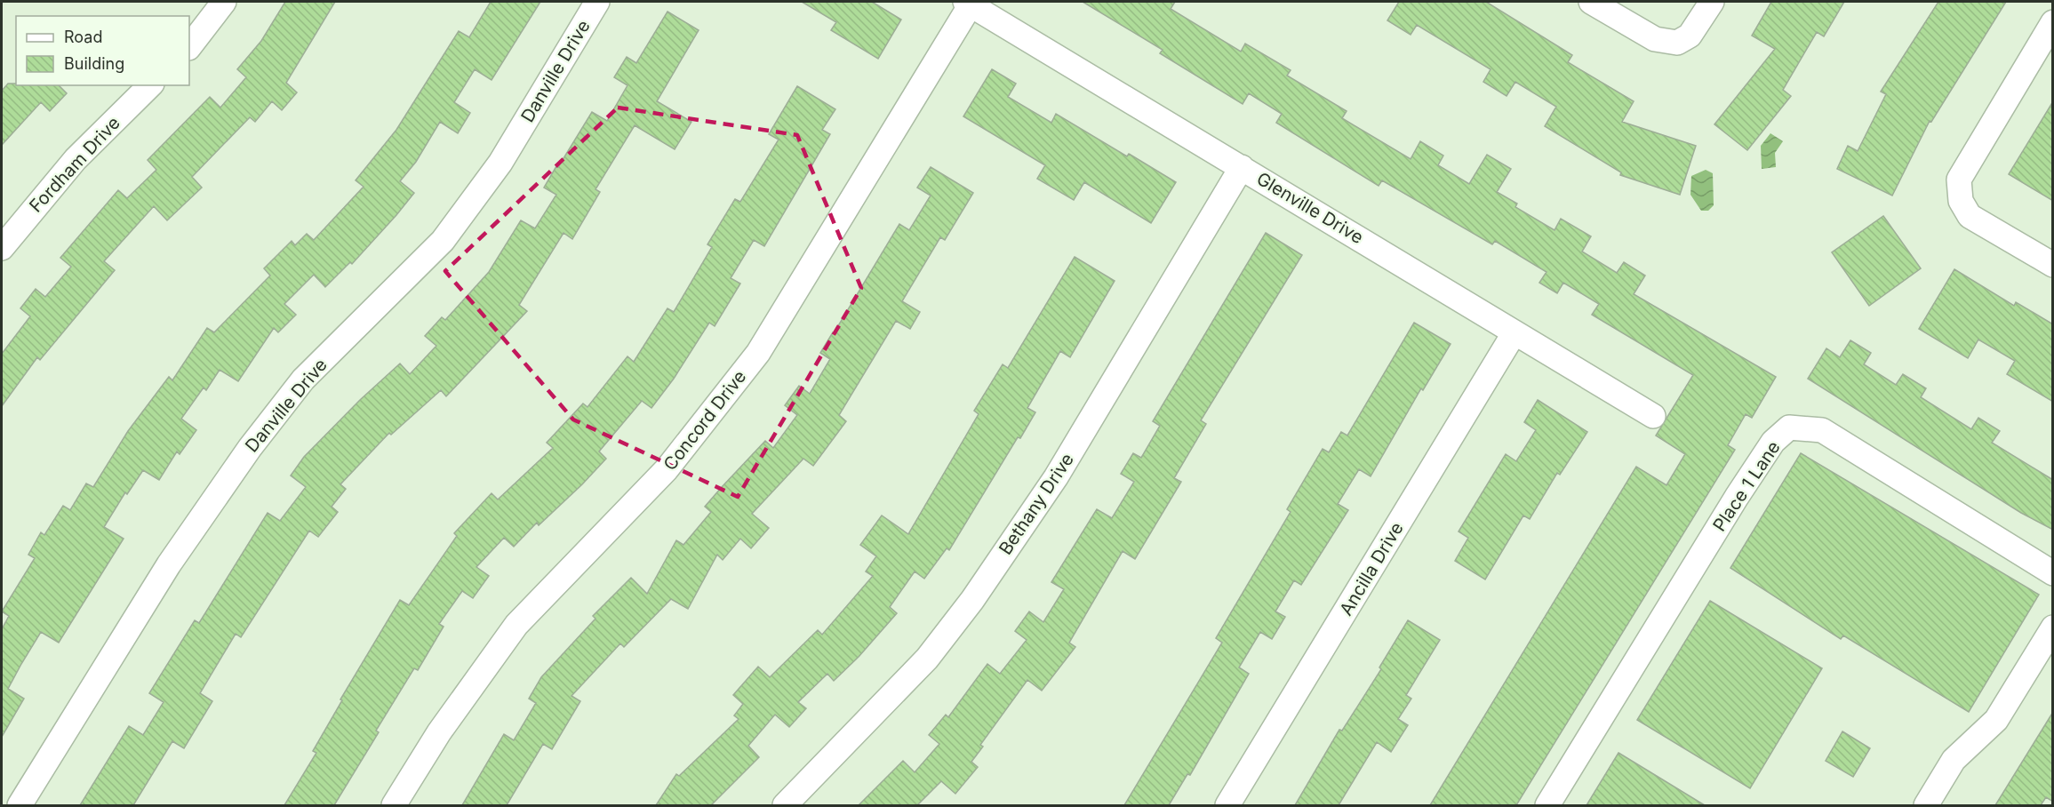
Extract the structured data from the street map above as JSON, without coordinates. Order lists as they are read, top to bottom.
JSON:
{
  "streets": {
    "street": [
      "Danville Drive",
      "Fordham Drive",
      "Glenville Drive",
      "Concord Drive",
      "Place 1 Lane",
      "Bethany Drive",
      "Ancilla Drive"
    ]
  },
  "crossings": [
    ["Glenville Drive", "Concord Drive"],
    ["Glenville Drive", "Bethany Drive"],
    ["Glenville Drive", "Ancilla Drive"]
  ],
  "legend": ["Road", "Building"]
}
